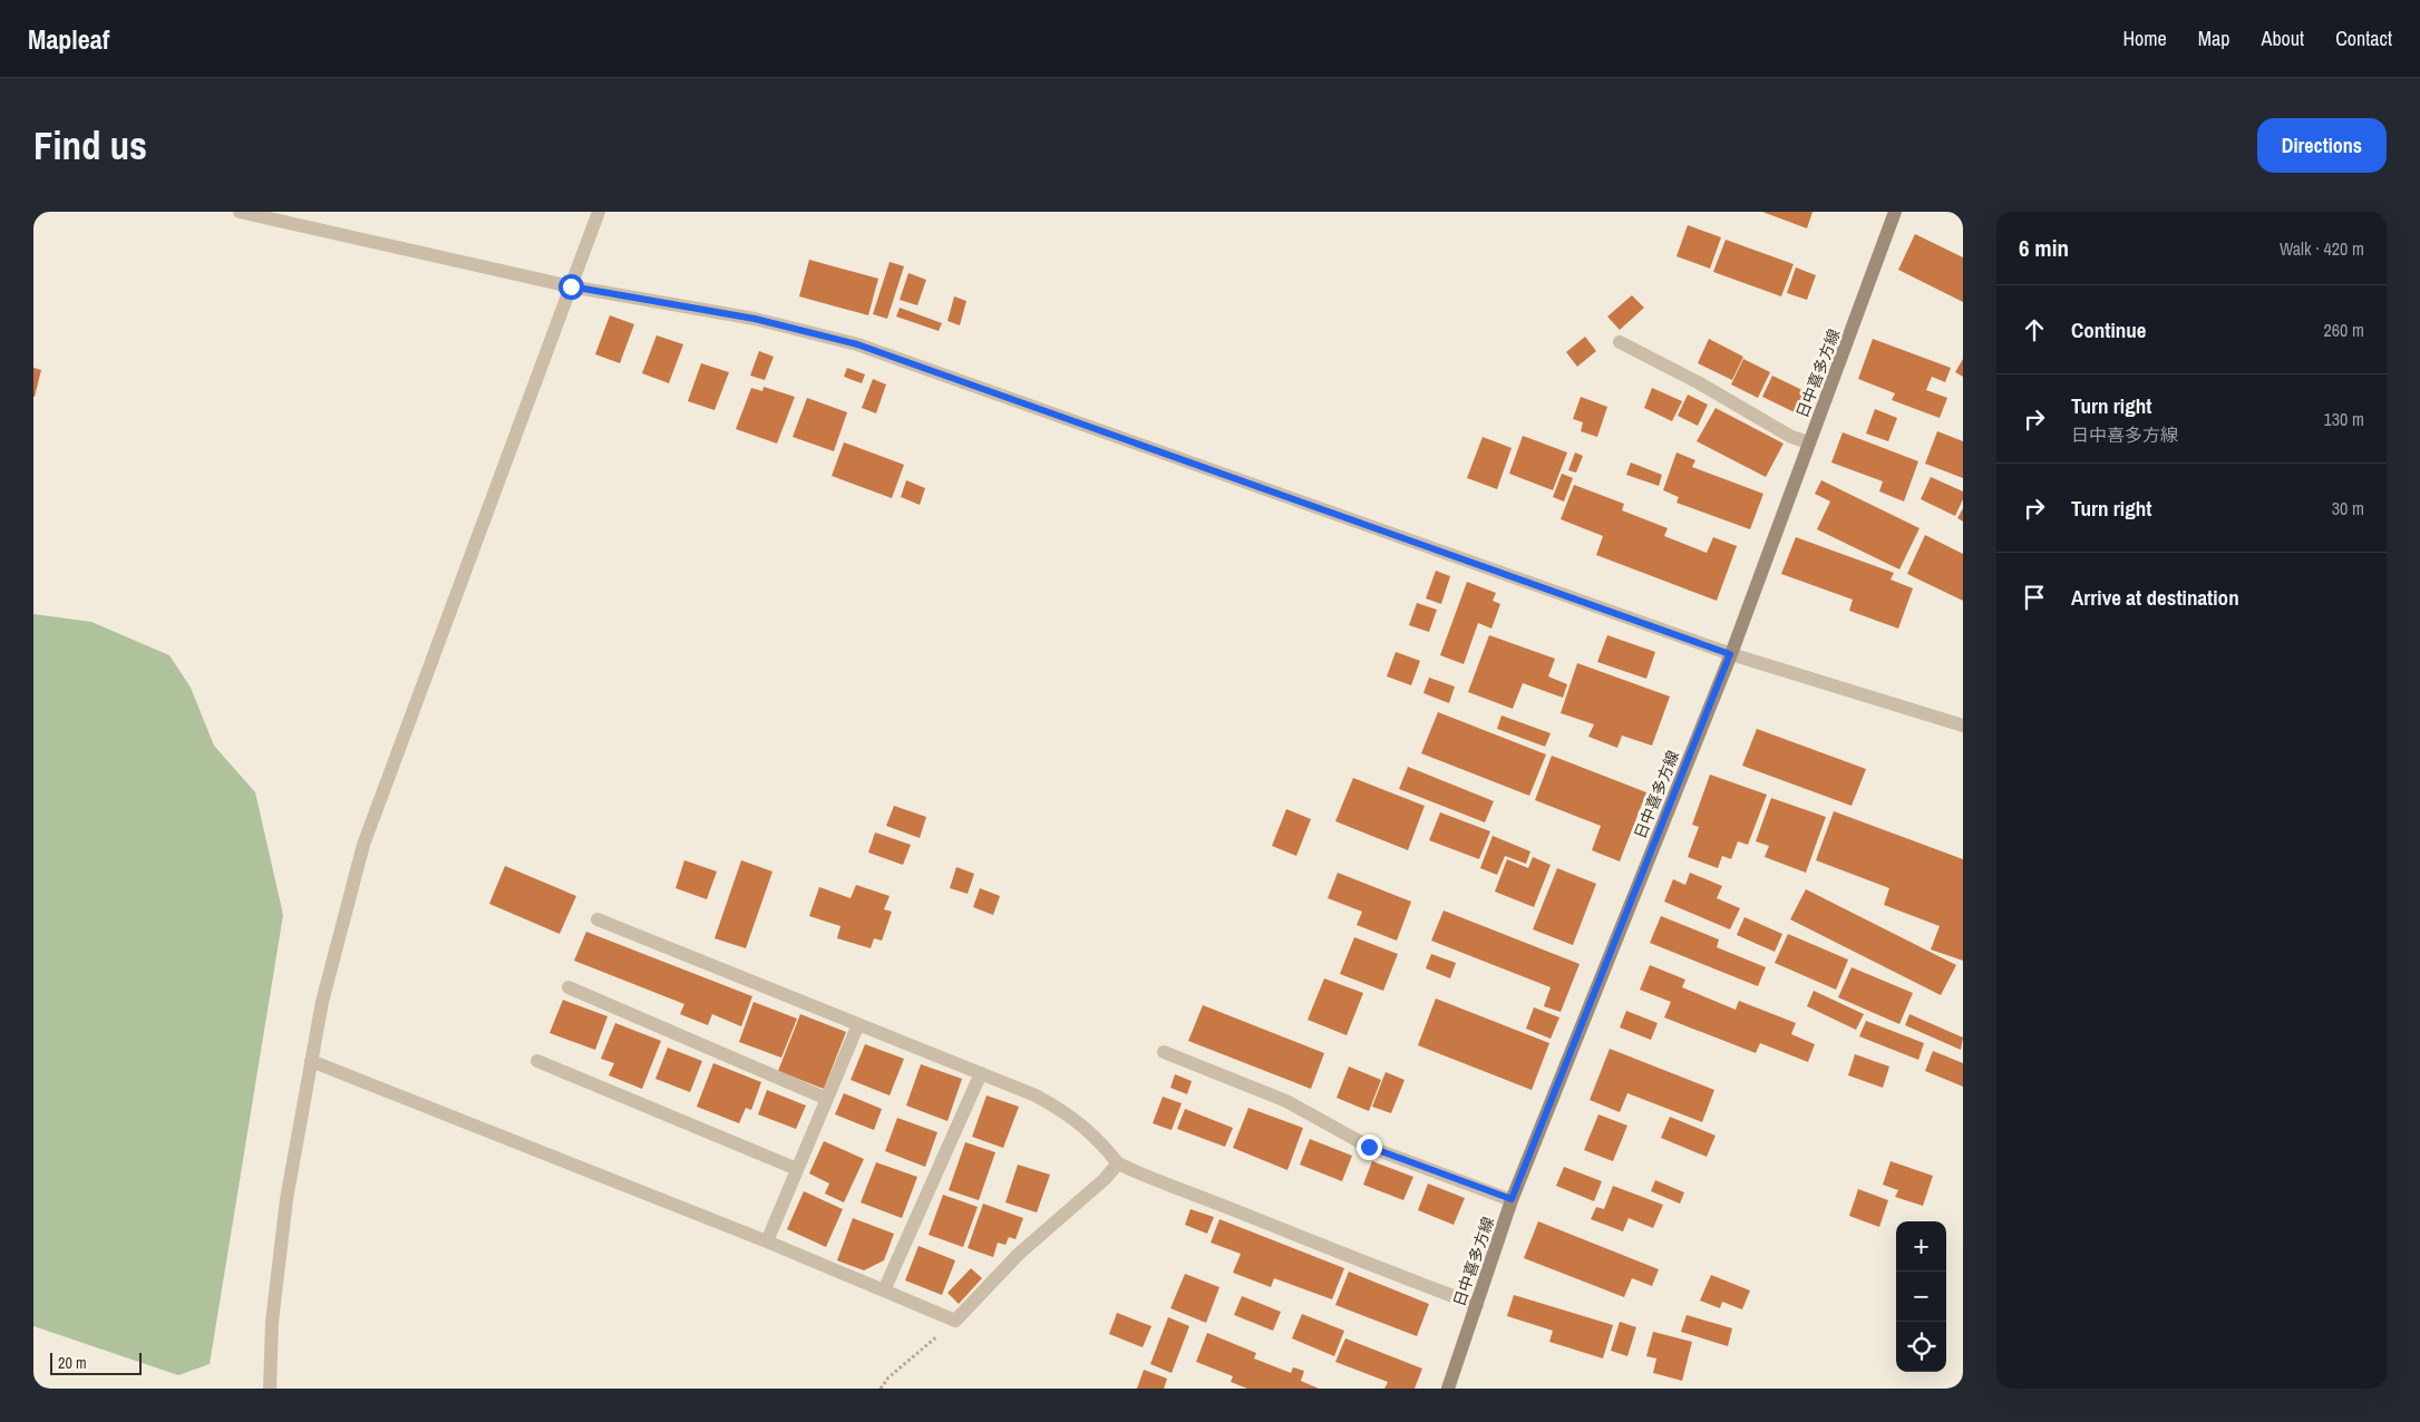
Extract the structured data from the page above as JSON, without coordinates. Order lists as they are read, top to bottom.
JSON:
{
  "streets": {
    "main road": ["日中喜多方線"]
  },
  "scale_bar": "20 m",
  "page": {
    "header": "Mapleaf",
    "nav": [
      "Home",
      "Map",
      "About",
      "Contact"
    ],
    "buttons": "Directions",
    "title": "Find us",
    "heading": ["6 min", "Walk · 420 m"],
    "list": [
      ["Continue", "260 m"],
      ["Turn right", "日中喜多方線", "130 m"],
      ["Turn right", "30 m"],
      "Arrive at destination"
    ],
    "map_buttons": ["+", "−"],
    "scale": "20 m"
  }
}
